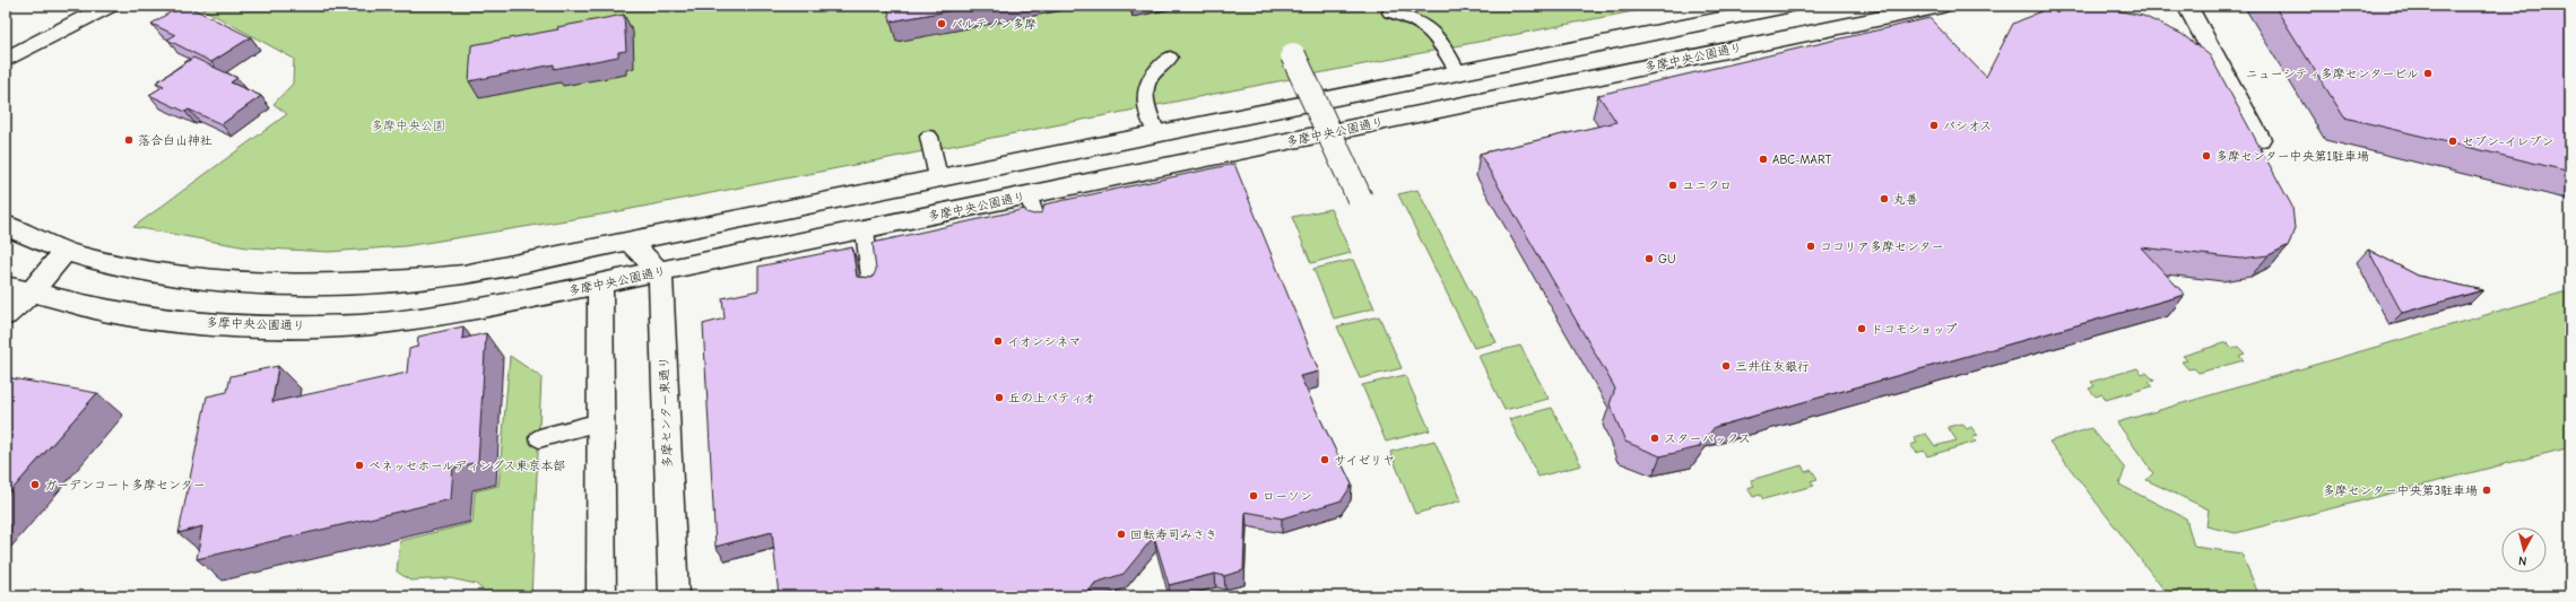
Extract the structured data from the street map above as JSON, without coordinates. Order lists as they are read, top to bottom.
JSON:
{
  "streets": {
    "street": ["多摩中央公園通り", "多摩センター東通り"]
  },
  "crossings": [
    ["多摩中央公園通り", "多摩センター東通り"]
  ],
  "parks": ["多摩中央公園"],
  "places": [
    "パルテノン多摩",
    "ニューシティ多摩センタービル",
    "パシオス",
    "落合白山神社",
    "セブン-イレブン",
    "多摩センター中央第1駐車場",
    "ABC-MART",
    "ユニクロ",
    "丸善",
    "ココリア多摩センター",
    "GU",
    "ドコモショップ",
    "イオンシネマ",
    "三井住友銀行",
    "丘の上パティオ",
    "スターバックス",
    "サイゼリヤ",
    "ベネッセホールディングス東京本部",
    "ガーデンコート多摩センター",
    "多摩センター中央第3駐車場",
    "ローソン",
    "回転寿司みさき"
  ],
  "north": "bottom"
}
